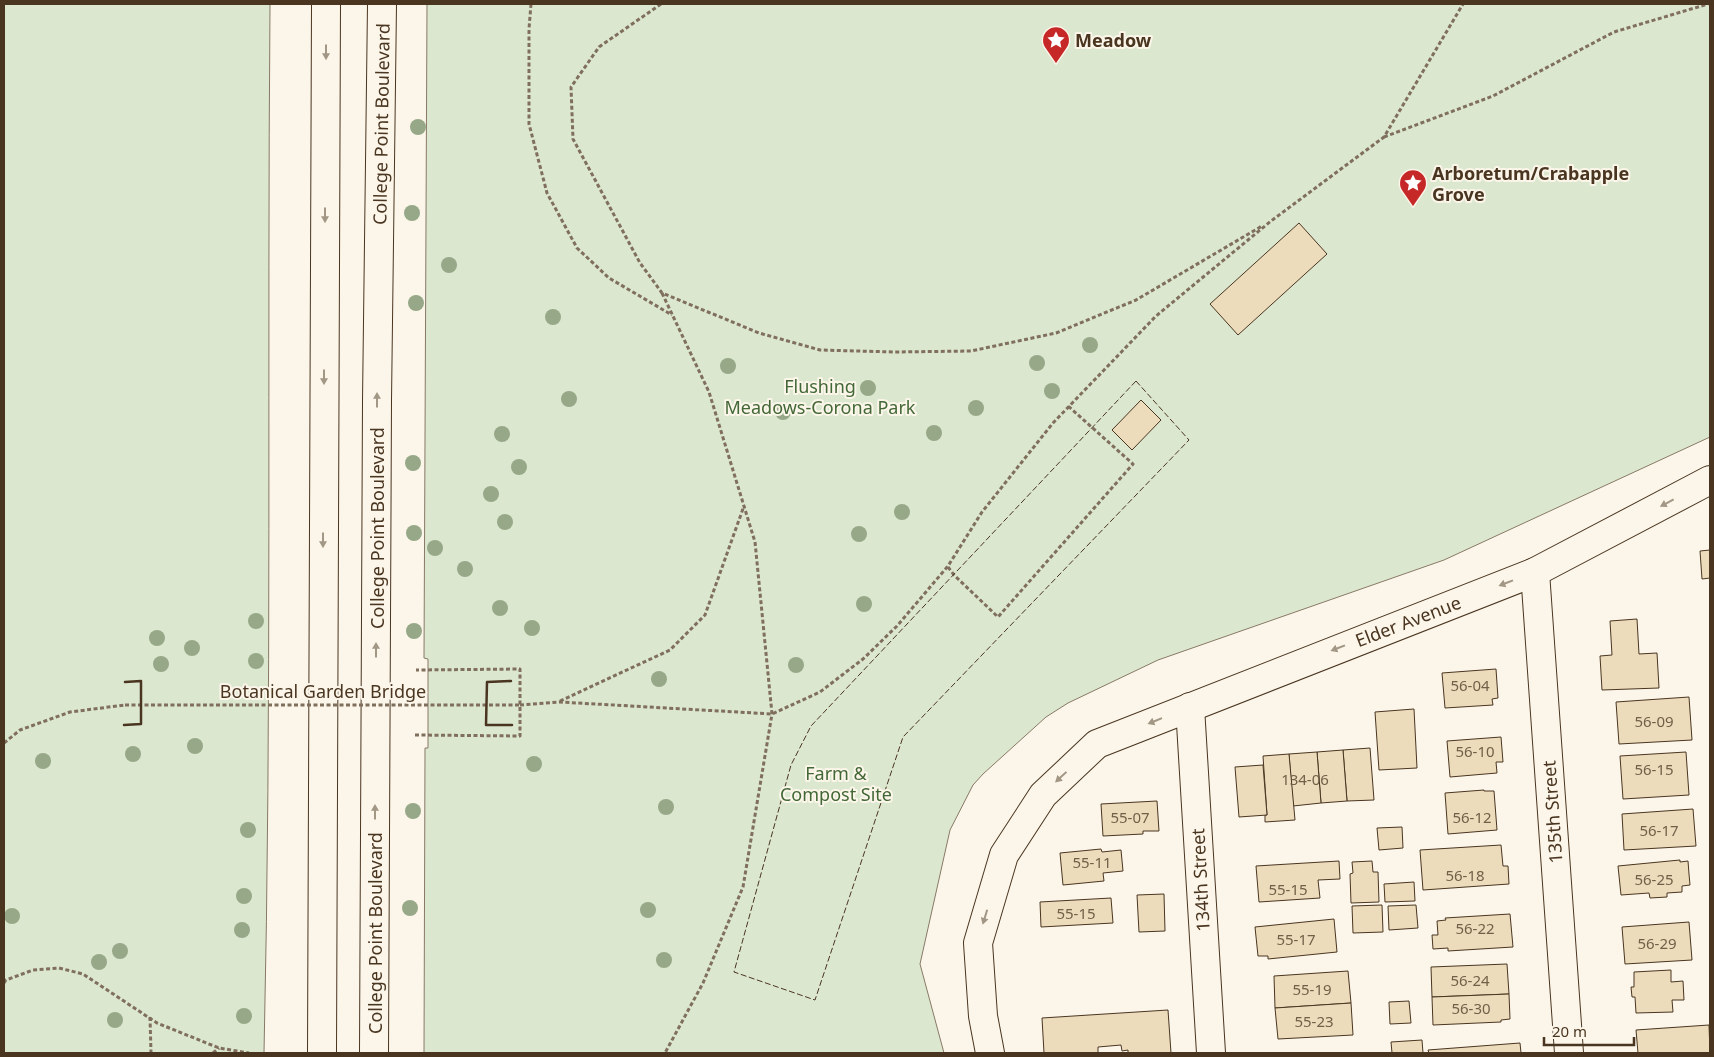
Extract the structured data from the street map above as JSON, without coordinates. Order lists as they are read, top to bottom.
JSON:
{
  "streets": {
    "main road": [
      "College Point Boulevard",
      "Elder Avenue",
      "135th Street",
      "134th Street"
    ],
    "path": ["Botanical Garden Bridge"]
  },
  "crossings": [
    ["Elder Avenue", "135th Street"],
    ["Elder Avenue", "134th Street"]
  ],
  "one_way": ["Elder Avenue"],
  "parks": ["Flushing Meadows-Corona Park", "Farm & Compost Site"],
  "places": {
    "place": ["Meadow", "Arboretum/Crabapple Grove"]
  },
  "house_numbers": [
    "56-04",
    "56-09",
    "56-10",
    "56-15",
    "134-06",
    "55-07",
    "56-12",
    "56-17",
    "55-11",
    "56-18",
    "56-25",
    "55-15",
    "55-15",
    "56-22",
    "55-17",
    "56-29",
    "56-24",
    "55-19",
    "56-30",
    "55-23"
  ],
  "scale_bar": "20 m"
}
